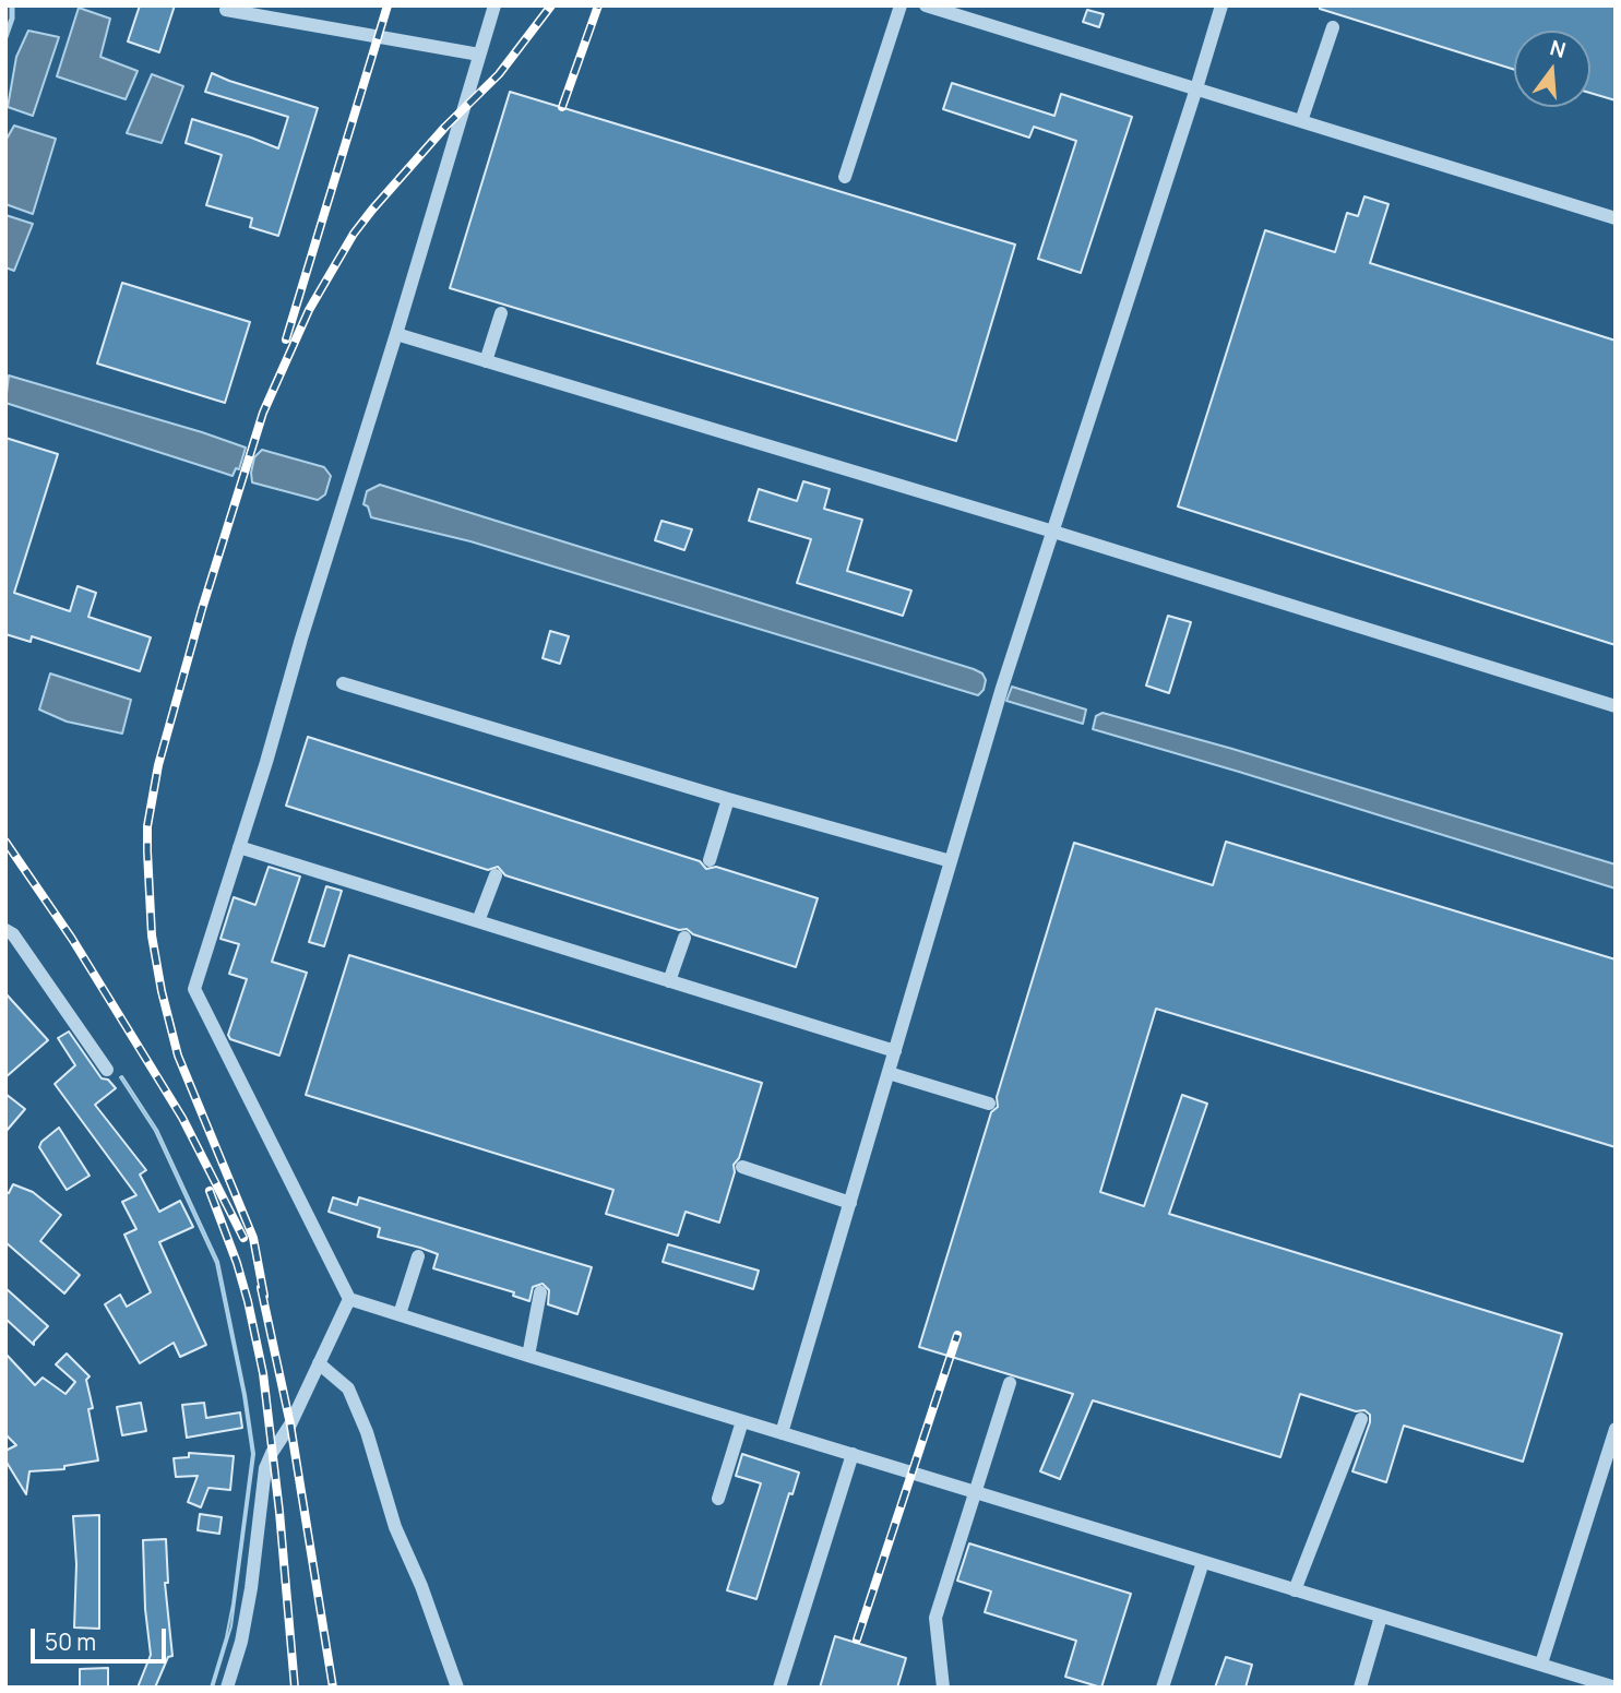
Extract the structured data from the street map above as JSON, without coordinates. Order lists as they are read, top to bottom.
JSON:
{
  "scale_bar": "50 m",
  "north": "top"
}
